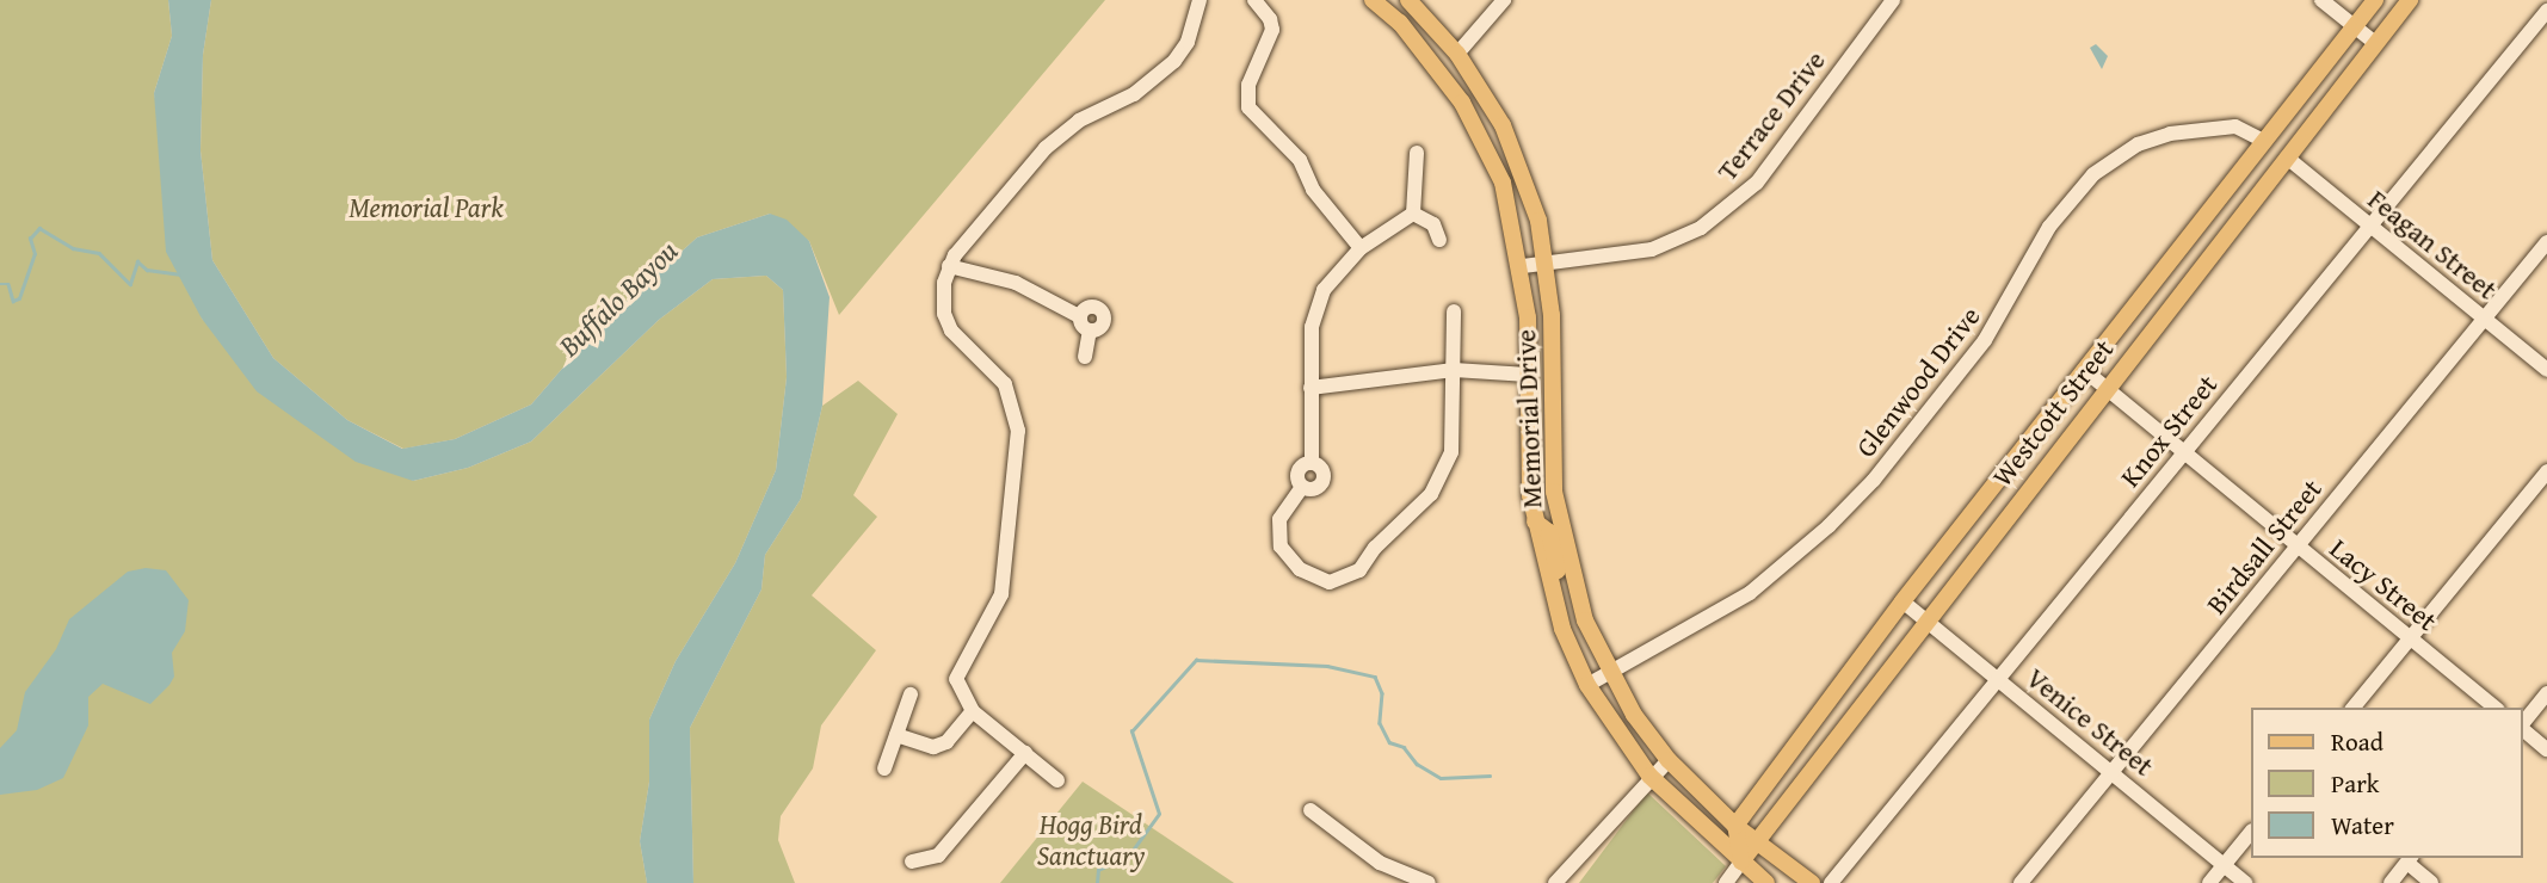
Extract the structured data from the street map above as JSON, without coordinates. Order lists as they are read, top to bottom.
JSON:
{
  "streets": {
    "main road": ["Westcott Street", "Memorial Drive"],
    "street": [
      "Terrace Drive",
      "Feagan Street",
      "Glenwood Drive",
      "Knox Street",
      "Birdsall Street",
      "Lacy Street",
      "Venice Street"
    ]
  },
  "crossings": [
    ["Terrace Drive", "Memorial Drive"],
    ["Feagan Street", "Westcott Street"],
    ["Feagan Street", "Knox Street"],
    ["Feagan Street", "Birdsall Street"],
    ["Glenwood Drive", "Westcott Street"],
    ["Glenwood Drive", "Memorial Drive"],
    ["Westcott Street", "Memorial Drive"],
    ["Westcott Street", "Lacy Street"],
    ["Westcott Street", "Venice Street"],
    ["Knox Street", "Lacy Street"],
    ["Knox Street", "Venice Street"],
    ["Birdsall Street", "Lacy Street"],
    ["Birdsall Street", "Venice Street"]
  ],
  "water": ["Buffalo Bayou"],
  "parks": ["Memorial Park", "Hogg Bird Sanctuary"],
  "legend": ["Road", "Park", "Water"]
}
